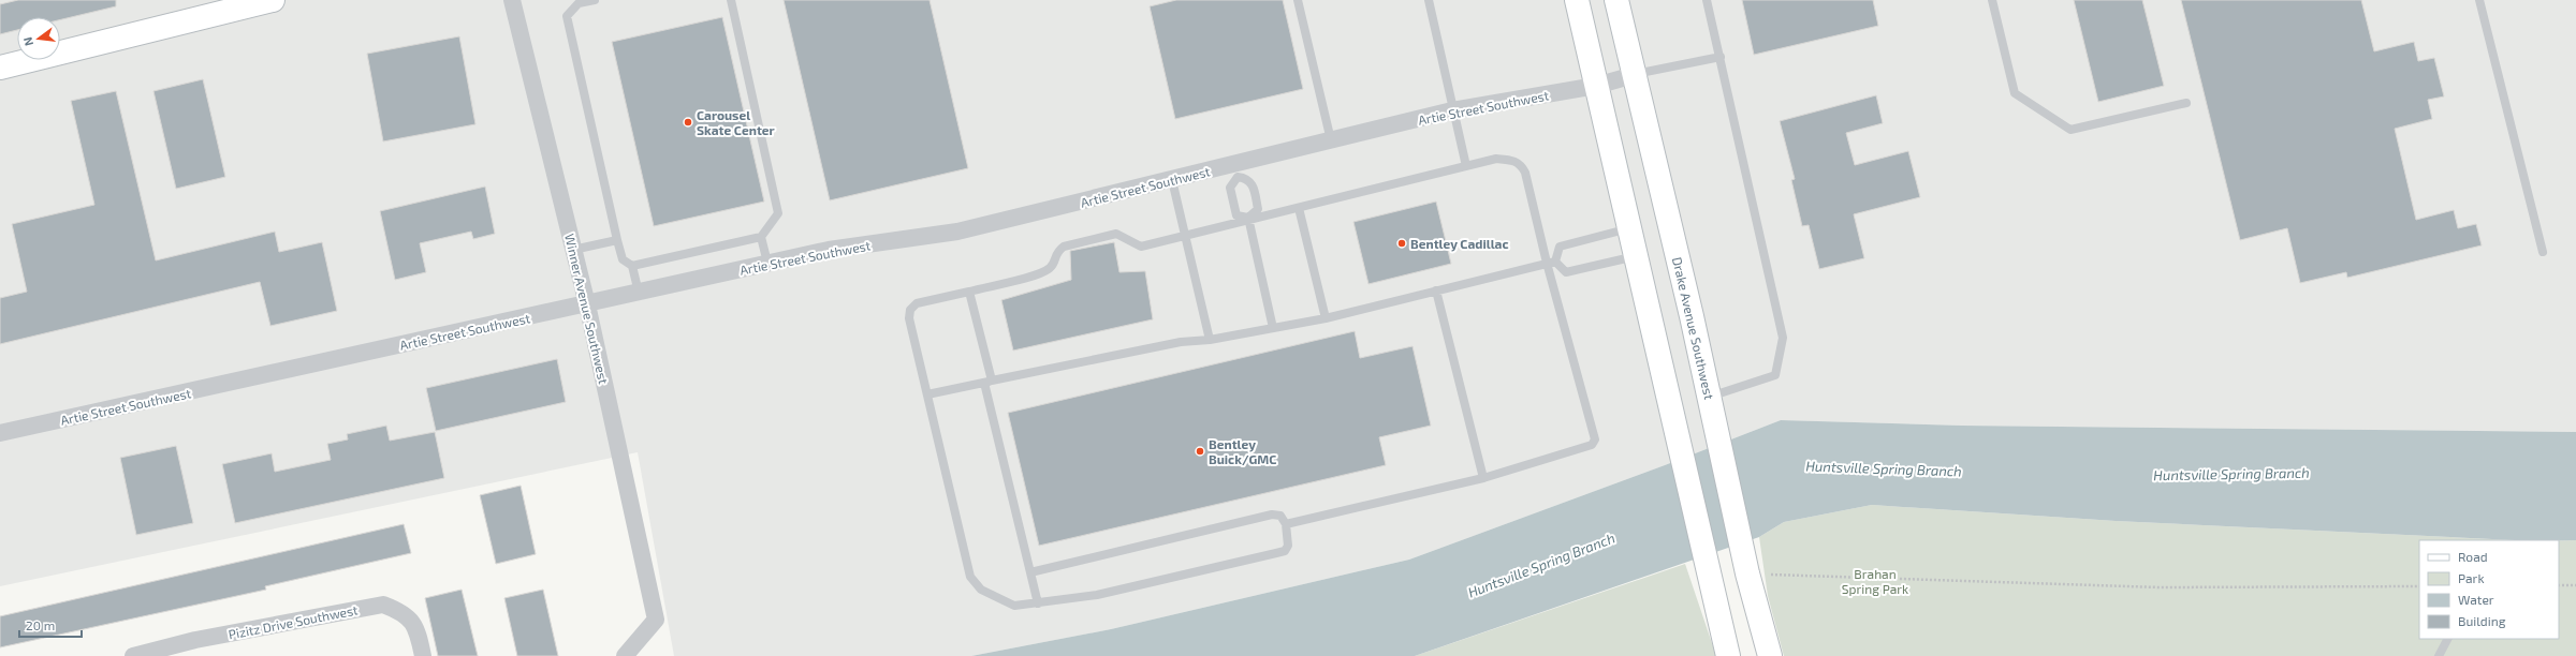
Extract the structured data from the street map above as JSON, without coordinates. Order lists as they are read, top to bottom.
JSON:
{
  "streets": {
    "street": [
      "Artie Street Southwest",
      "Winner Avenue Southwest",
      "Drake Avenue Southwest",
      "Pizitz Drive Southwest"
    ]
  },
  "crossings": [
    ["Artie Street Southwest", "Winner Avenue Southwest"],
    ["Artie Street Southwest", "Drake Avenue Southwest"]
  ],
  "water": ["Huntsville Spring Branch"],
  "parks": ["Brahan Spring Park"],
  "places": ["Carousel Skate Center", "Bentley Cadillac", "Bentley Buick/GMC"],
  "legend": [
    "Road",
    "Park",
    "Water",
    "Building"
  ],
  "scale_bar": "20 m",
  "north": "left"
}
